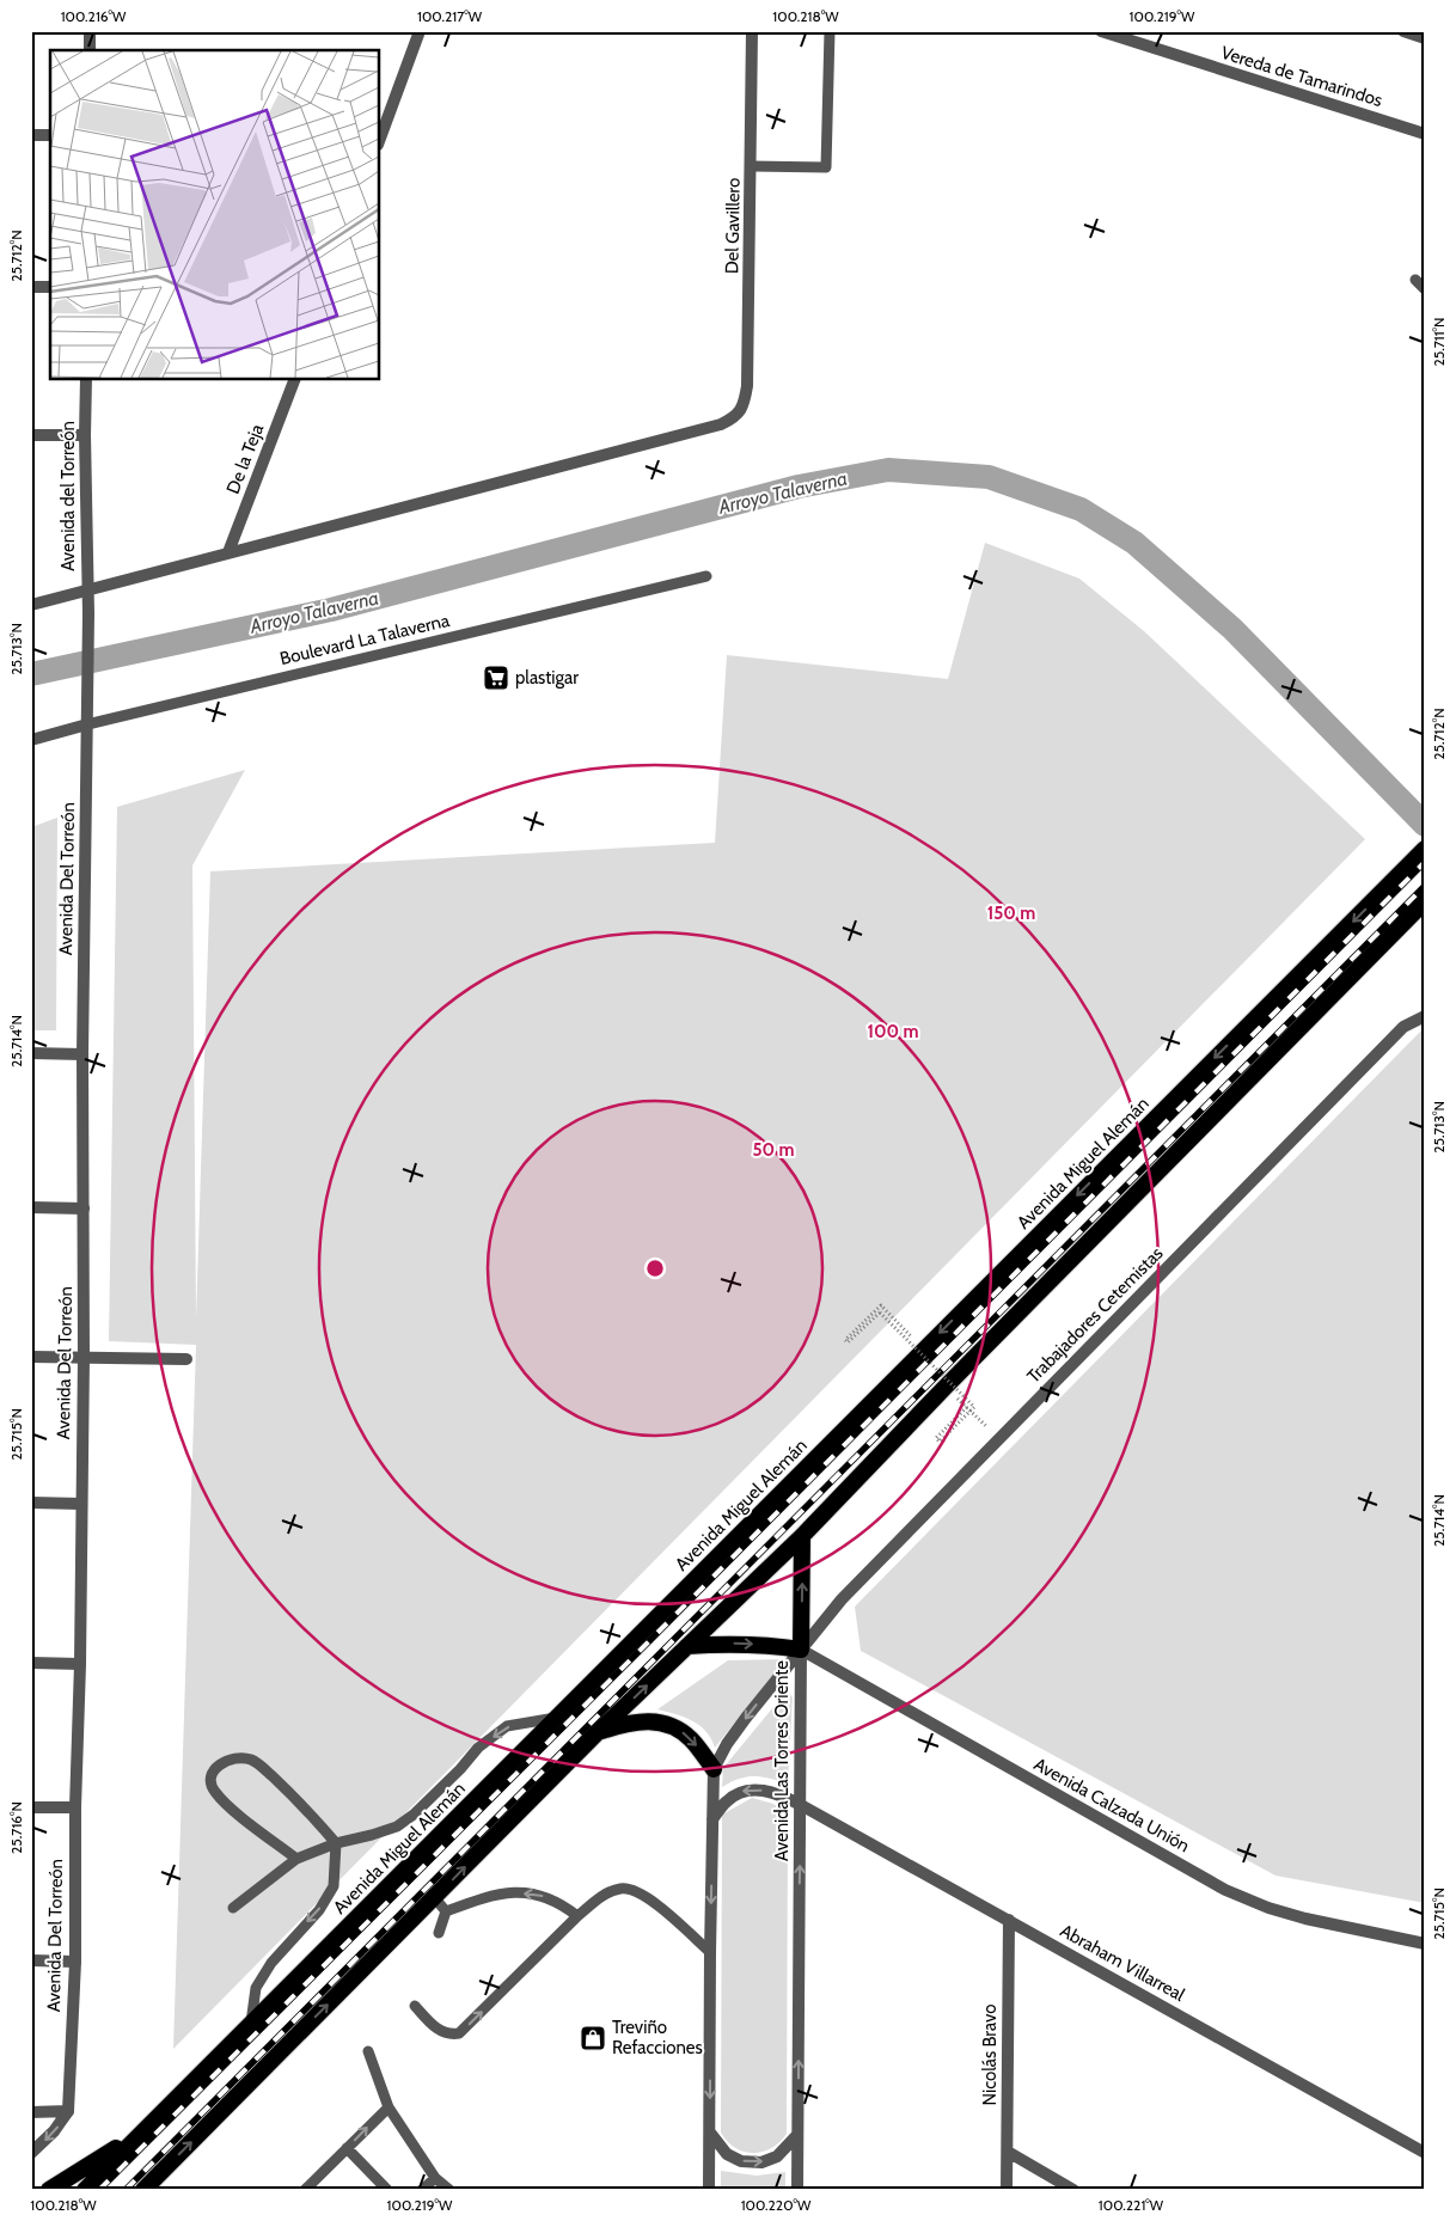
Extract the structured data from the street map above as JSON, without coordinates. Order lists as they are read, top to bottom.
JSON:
{
  "streets": {
    "highway": ["Avenida Miguel Alemán"],
    "street": [
      "Vereda de Tamarindos",
      "Del Gavillero",
      "De la Teja",
      "Avenida del Torreón",
      "Boulevard La Talaverna",
      "Avenida Del Torreón",
      "Trabajadores Cetemistas",
      "Avenida Las Torres Oriente",
      "Avenida Calzada Unión",
      "Abraham Villarreal",
      "Nicolás Bravo"
    ]
  },
  "crossings": [
    ["Del Gavillero", "De la Teja"],
    ["Avenida del Torreón", "Avenida Del Torreón"],
    ["Boulevard La Talaverna", "Avenida Del Torreón"],
    ["Trabajadores Cetemistas", "Avenida Las Torres Oriente"],
    ["Trabajadores Cetemistas", "Avenida Calzada Unión"],
    ["Avenida Las Torres Oriente", "Avenida Calzada Unión"],
    ["Avenida Las Torres Oriente", "Abraham Villarreal"],
    ["Abraham Villarreal", "Nicolás Bravo"]
  ],
  "water": ["Arroyo Talaverna"],
  "places": {
    "supermarket": ["plastigar"],
    "shop": ["Treviño Refacciones"]
  },
  "coordinates": [
    "100.216°W",
    "100.217°W",
    "100.218°W",
    "100.219°W",
    "25.712°N",
    "25.711°N",
    "25.713°N",
    "25.714°N",
    "25.715°N",
    "25.716°N",
    "100.220°W",
    "100.221°W"
  ],
  "rings": ["150 m", "100 m", "50 m"]
}
